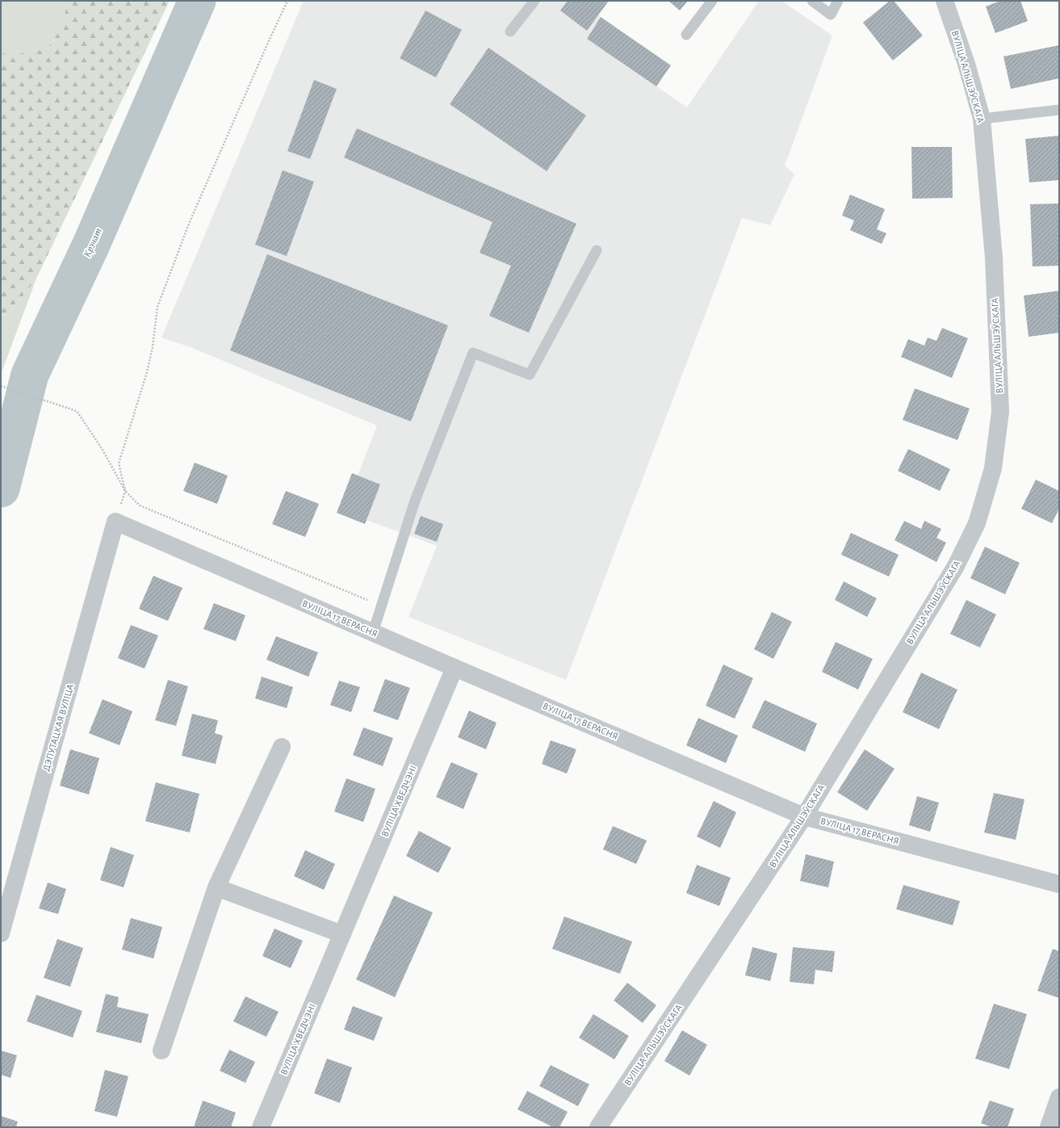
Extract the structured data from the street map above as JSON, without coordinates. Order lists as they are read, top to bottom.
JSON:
{
  "streets": {
    "street": [
      "ВУЛІЦА АЛЬШЭЎСКАГА",
      "ВУЛІЦА 17 ВЕРАСНЯ",
      "ДЭПУТАЦКАЯ ВУЛІЦА",
      "ВУЛІЦА ХВЕДЧЭНІ"
    ]
  },
  "crossings": [
    ["ВУЛІЦА АЛЬШЭЎСКАГА", "ВУЛІЦА 17 ВЕРАСНЯ"],
    ["ВУЛІЦА 17 ВЕРАСНЯ", "ДЭПУТАЦКАЯ ВУЛІЦА"],
    ["ВУЛІЦА 17 ВЕРАСНЯ", "ВУЛІЦА ХВЕДЧЭНІ"]
  ],
  "water": ["Крэчат"]
}
